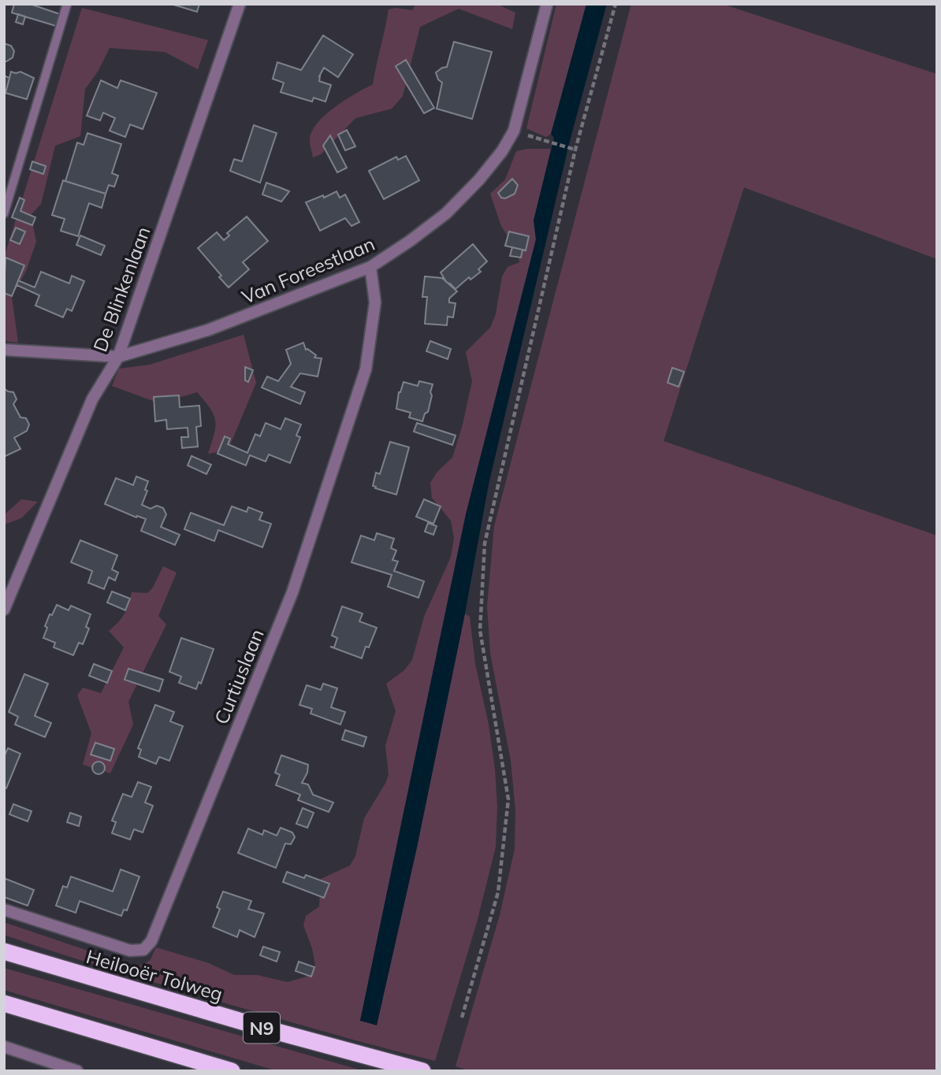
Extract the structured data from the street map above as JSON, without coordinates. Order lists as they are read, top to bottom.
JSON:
{
  "streets": {
    "highway": ["Heilooër Tolweg", "N9"],
    "street": ["Van Foreestlaan", "De Blinkenlaan", "Curtiuslaan"]
  },
  "crossings": [
    ["Van Foreestlaan", "De Blinkenlaan"],
    ["Van Foreestlaan", "Curtiuslaan"]
  ]
}
